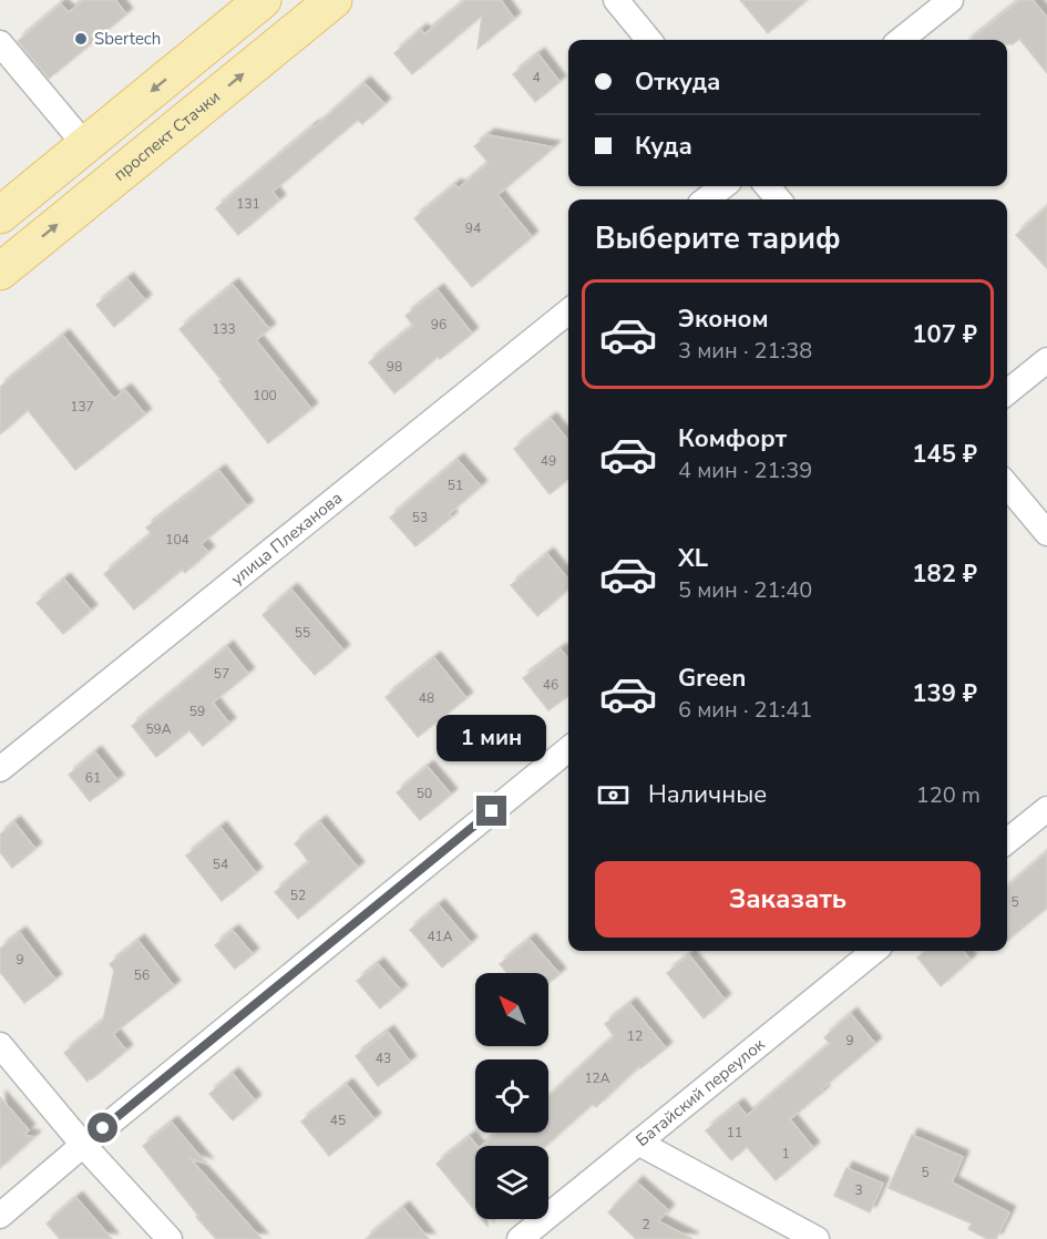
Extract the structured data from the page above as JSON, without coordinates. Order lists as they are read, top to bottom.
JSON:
{
  "streets": {
    "main road": ["проспект Стачки"],
    "street": ["улица Плеханова", "Батайский переулок"]
  },
  "places": ["Sbertech"],
  "house_numbers": [
    "4",
    "131",
    "94",
    "96",
    "133",
    "98",
    "100",
    "137",
    "49",
    "51",
    "53",
    "104",
    "55",
    "57",
    "46",
    "48",
    "59",
    "59А",
    "61",
    "50",
    "54",
    "52",
    "5",
    "41А",
    "9",
    "56",
    "12",
    "9",
    "43",
    "12А",
    "45",
    "11",
    "1",
    "5",
    "3",
    "2"
  ],
  "north": "top left",
  "page": {
    "banner": ["Откуда", "Куда"],
    "heading": "Выберите тариф",
    "list": [
      {
        "name": "Эконом",
        "note": "3 мин · 21:38",
        "value": "107 ₽"
      },
      {
        "name": "Комфорт",
        "note": "4 мин · 21:39",
        "value": "145 ₽"
      },
      {
        "name": "XL",
        "note": "5 мин · 21:40",
        "value": "182 ₽"
      },
      {
        "name": "Green",
        "note": "6 мин · 21:41",
        "value": "139 ₽"
      }
    ],
    "bubble": "1 мин",
    "pay": ["Наличные", "120 m"],
    "buttons": "Заказать"
  }
}
